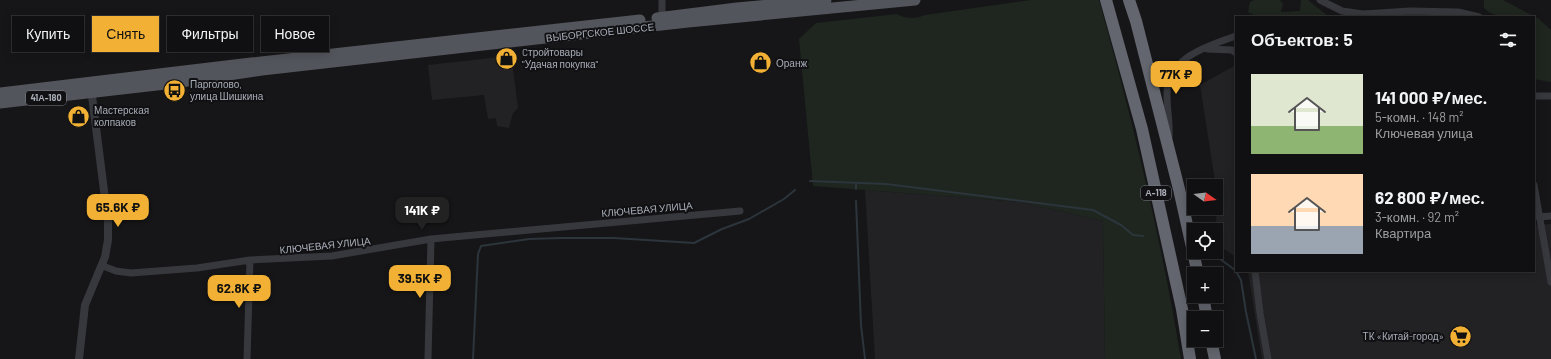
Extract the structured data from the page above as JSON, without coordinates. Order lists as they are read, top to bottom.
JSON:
{
  "streets": {
    "highway": ["А-118"],
    "main road": ["ВЫБОРГСКОЕ ШОССЕ", "41А-180"],
    "street": ["КЛЮЧЕВАЯ УЛИЦА"]
  },
  "places": {
    "shop": ["Cтройтовары \"Удачая покупка\"", "Оранж", "Мастерская колпаков"],
    "bus stop": ["Парголово, улица Шишкина"],
    "supermarket": ["ТК «Китай-город»"]
  },
  "north": "right",
  "page": {
    "chip": [
      "Купить",
      "Снять",
      "Фильтры",
      "Новое"
    ],
    "heading": "Объектов: 5",
    "price": [
      "77K ₽",
      "65.6K ₽",
      "141K ₽",
      "39.5K ₽",
      "62.8K ₽"
    ],
    "list": [
      {
        "name": "141 000 ₽/мес.",
        "note": "5-комн. · 148 m² · Ключевая улица"
      },
      {
        "name": "62 800 ₽/мес.",
        "note": "3-комн. · 92 m² · Квартира"
      }
    ],
    "map_buttons": ["+", "−"]
  }
}
